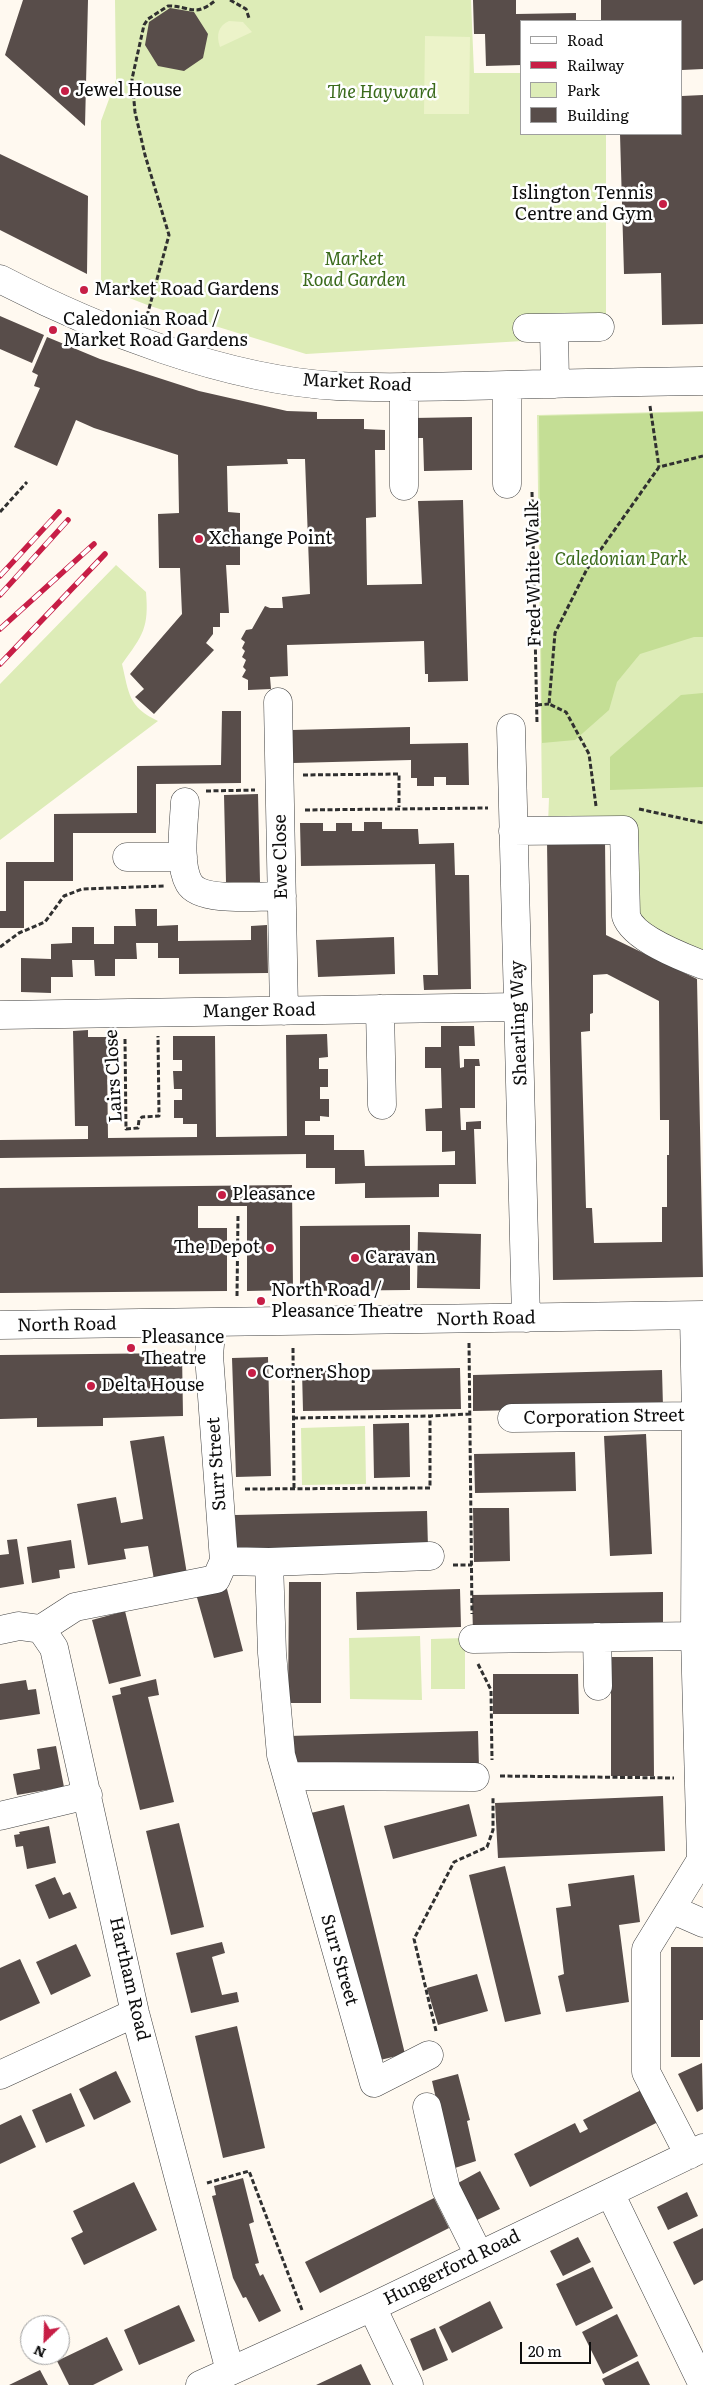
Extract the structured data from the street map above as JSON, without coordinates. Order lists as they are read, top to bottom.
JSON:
{
  "streets": {
    "street": [
      "Market Road",
      "Fred White Walk",
      "Ewe Close",
      "Manger Road",
      "Shearling Way",
      "North Road",
      "Corporation Street",
      "Surr Street",
      "Hartham Road",
      "Hungerford Road"
    ],
    "path": ["Lairs Close"]
  },
  "crossings": [
    ["Market Road", "Fred White Walk"],
    ["Fred White Walk", "Shearling Way"],
    ["Ewe Close", "Manger Road"],
    ["Manger Road", "Shearling Way"],
    ["Manger Road", "Lairs Close"],
    ["Shearling Way", "North Road"],
    ["North Road", "Corporation Street"],
    ["North Road", "Surr Street"],
    ["Corporation Street", "Hungerford Road"],
    ["Hartham Road", "Hungerford Road"]
  ],
  "parks": ["The Hayward", "Market Road Garden", "Caledonian Park"],
  "places": [
    "Jewel House",
    "Islington Tennis Centre and Gym",
    "Market Road Gardens",
    "Caledonian Road / Market Road Gardens",
    "Xchange Point",
    "Pleasance",
    "The Depot",
    "Caravan",
    "North Road / Pleasance Theatre",
    "Pleasance Theatre",
    "Corner Shop",
    "Delta House"
  ],
  "legend": [
    "Road",
    "Railway",
    "Park",
    "Building"
  ],
  "scale_bar": "20 m",
  "north": "bottom left"
}
